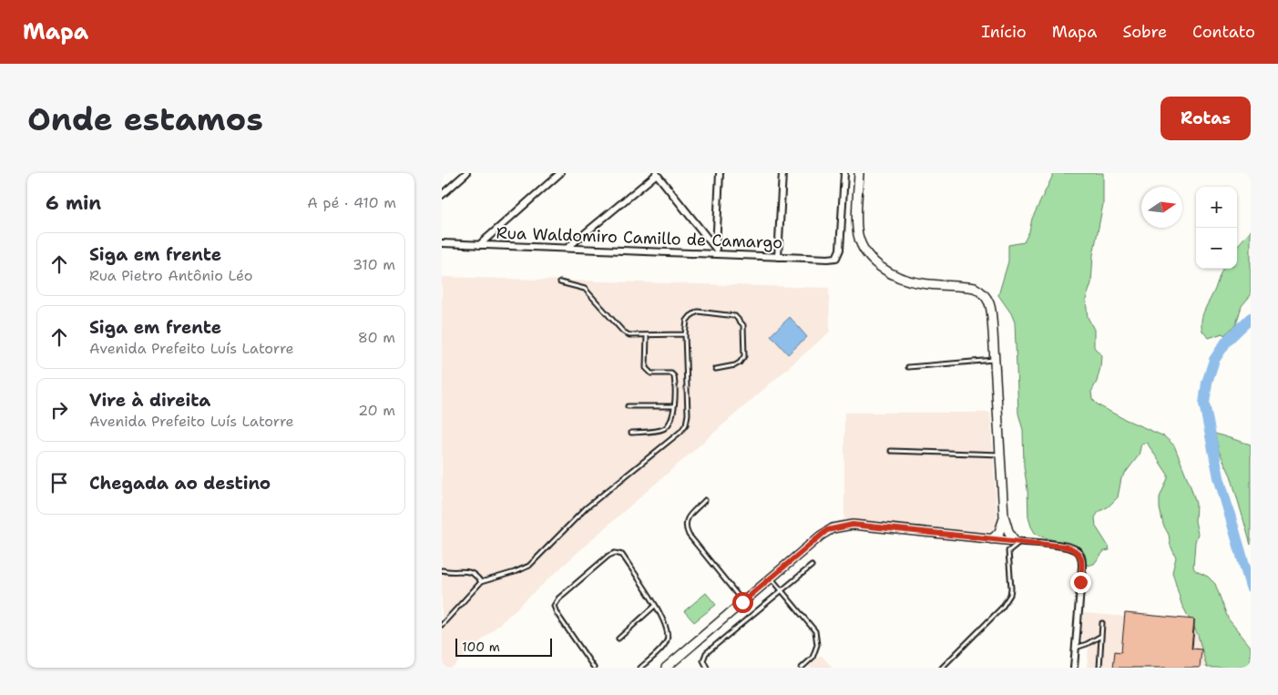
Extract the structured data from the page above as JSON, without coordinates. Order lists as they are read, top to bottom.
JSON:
{
  "streets": {
    "street": ["Rua Waldomiro Camillo de Camargo"]
  },
  "scale_bar": "100 m",
  "north": "right",
  "page": {
    "header": "Mapa",
    "nav": [
      "Início",
      "Mapa",
      "Sobre",
      "Contato"
    ],
    "buttons": "Rotas",
    "title": "Onde estamos",
    "heading": ["6 min", "A pé · 410 m"],
    "map_buttons": ["+", "−"],
    "list": [
      ["Siga em frente", "Rua Pietro Antônio Léo", "310 m"],
      ["Siga em frente", "Avenida Prefeito Luís Latorre", "80 m"],
      ["Vire à direita", "Avenida Prefeito Luís Latorre", "20 m"],
      "Chegada ao destino"
    ],
    "scale": "100 m"
  }
}
